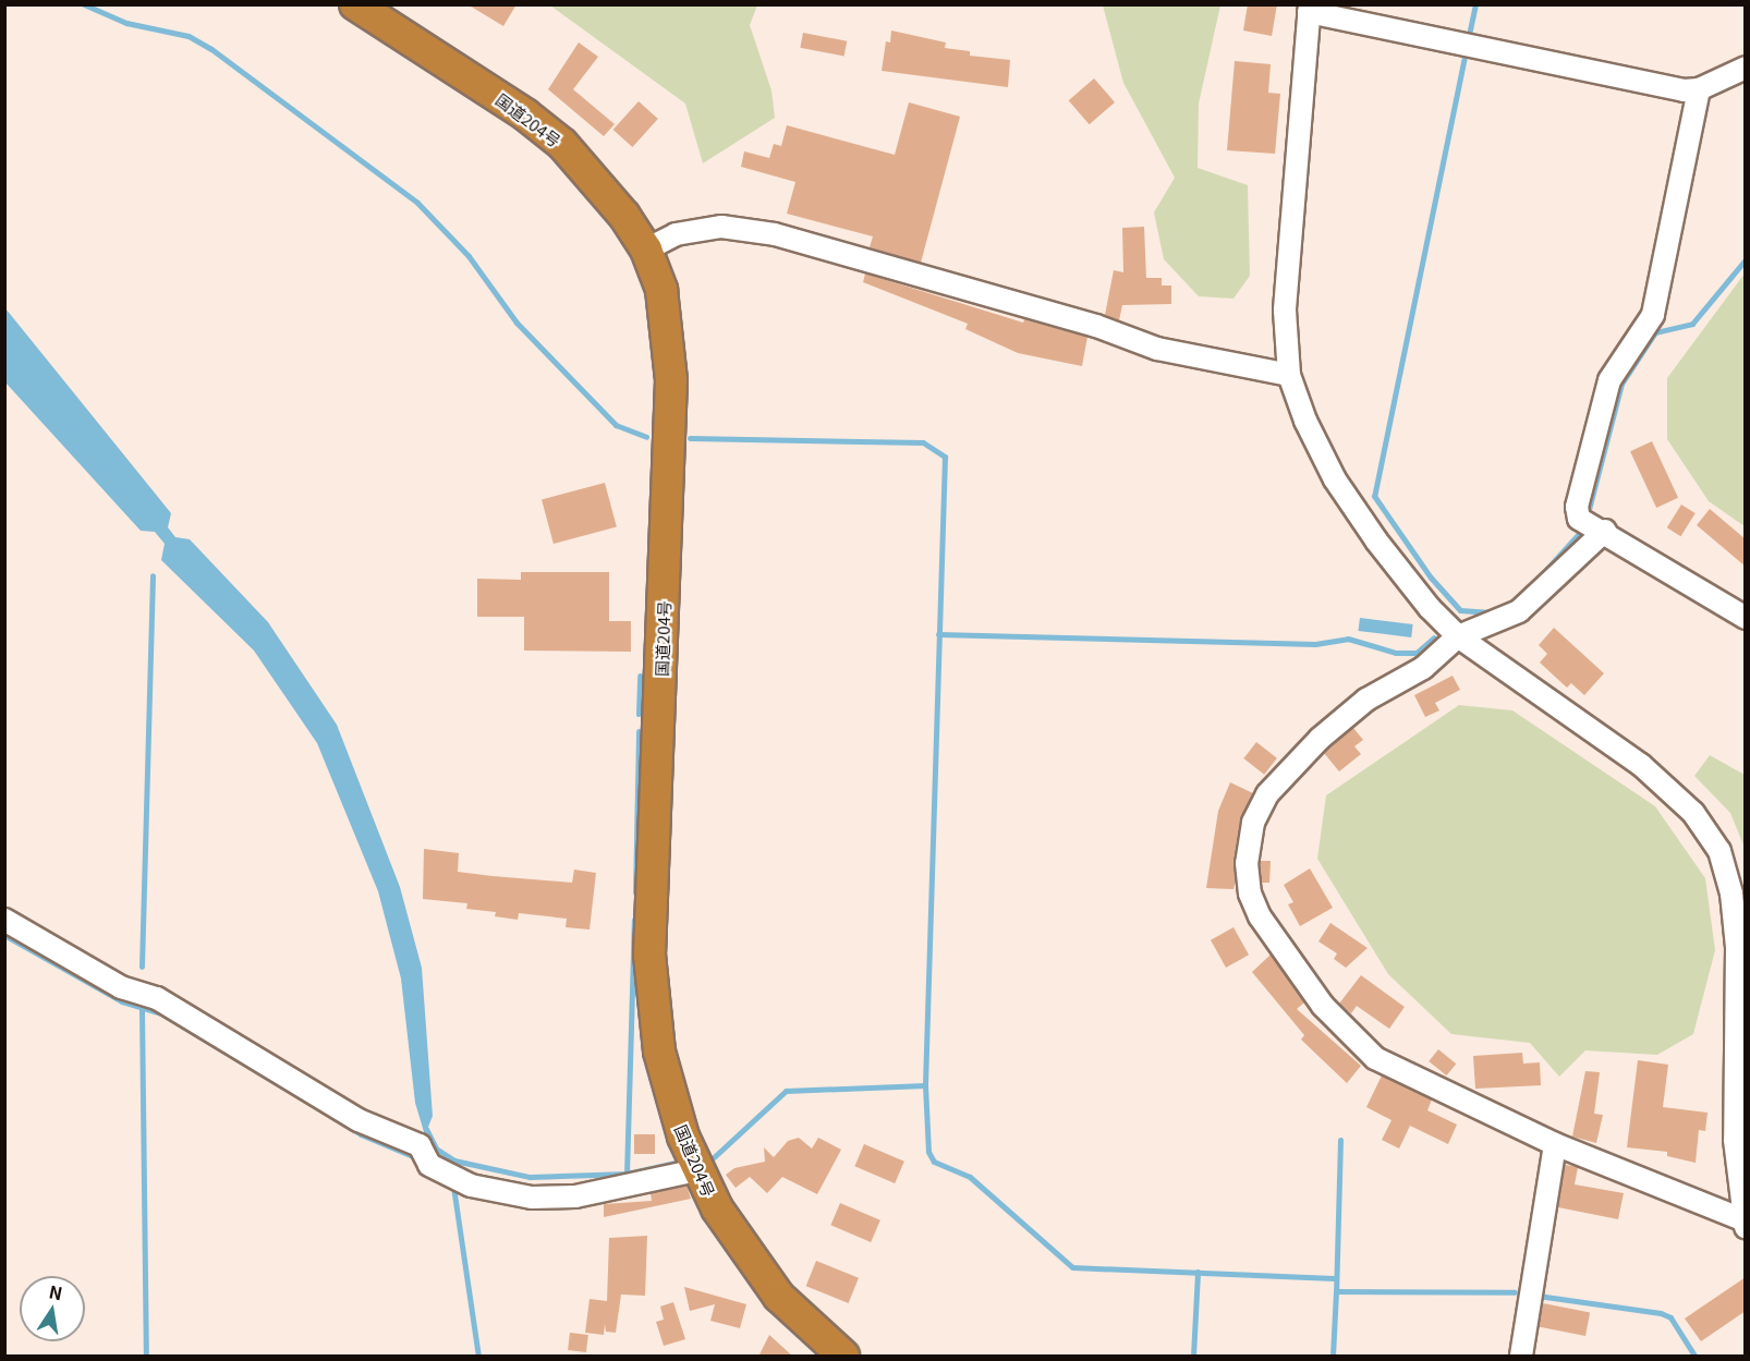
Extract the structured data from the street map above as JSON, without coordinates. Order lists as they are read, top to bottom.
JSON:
{
  "streets": {
    "highway": ["国道204号"]
  },
  "north": "top"
}
